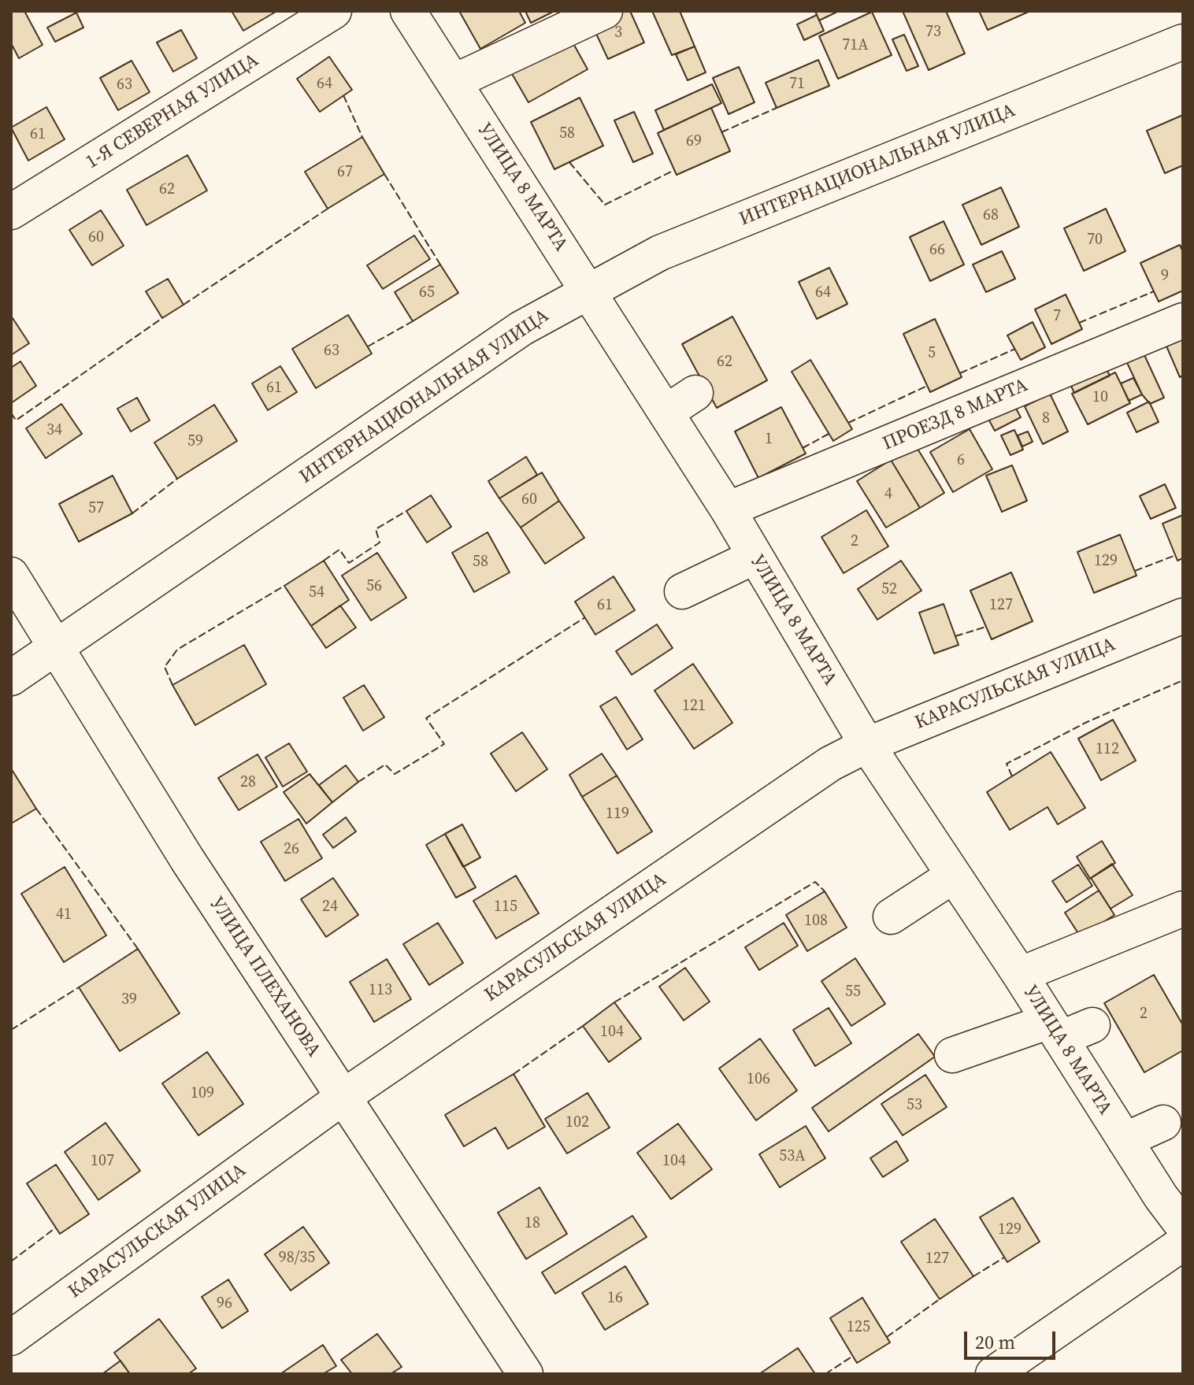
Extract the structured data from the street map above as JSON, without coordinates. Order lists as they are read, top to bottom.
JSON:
{
  "streets": {
    "street": [
      "1-Я СЕВЕРНАЯ УЛИЦА",
      "ИНТЕРНАЦИОНАЛЬНАЯ УЛИЦА",
      "УЛИЦА 8 МАРТА",
      "ПРОЕЗД 8 МАРТА",
      "КАРАСУЛЬСКАЯ УЛИЦА",
      "УЛИЦА ПЛЕХАНОВА"
    ]
  },
  "crossings": [
    ["ИНТЕРНАЦИОНАЛЬНАЯ УЛИЦА", "УЛИЦА 8 МАРТА"],
    ["ИНТЕРНАЦИОНАЛЬНАЯ УЛИЦА", "УЛИЦА ПЛЕХАНОВА"],
    ["УЛИЦА 8 МАРТА", "ПРОЕЗД 8 МАРТА"],
    ["УЛИЦА 8 МАРТА", "КАРАСУЛЬСКАЯ УЛИЦА"],
    ["КАРАСУЛЬСКАЯ УЛИЦА", "УЛИЦА ПЛЕХАНОВА"]
  ],
  "house_numbers": [
    "73",
    "3",
    "71А",
    "64",
    "71",
    "63",
    "58",
    "61",
    "69",
    "67",
    "62",
    "68",
    "60",
    "70",
    "66",
    "9",
    "65",
    "64",
    "7",
    "63",
    "5",
    "62",
    "61",
    "10",
    "8",
    "34",
    "1",
    "59",
    "6",
    "4",
    "60",
    "57",
    "2",
    "129",
    "58",
    "56",
    "52",
    "54",
    "61",
    "127",
    "121",
    "112",
    "28",
    "119",
    "26",
    "24",
    "115",
    "41",
    "108",
    "113",
    "55",
    "39",
    "2",
    "104",
    "106",
    "109",
    "53",
    "102",
    "53А",
    "107",
    "104",
    "18",
    "129",
    "98/35",
    "127",
    "16",
    "96",
    "125"
  ],
  "scale_bar": "20 m"
}
